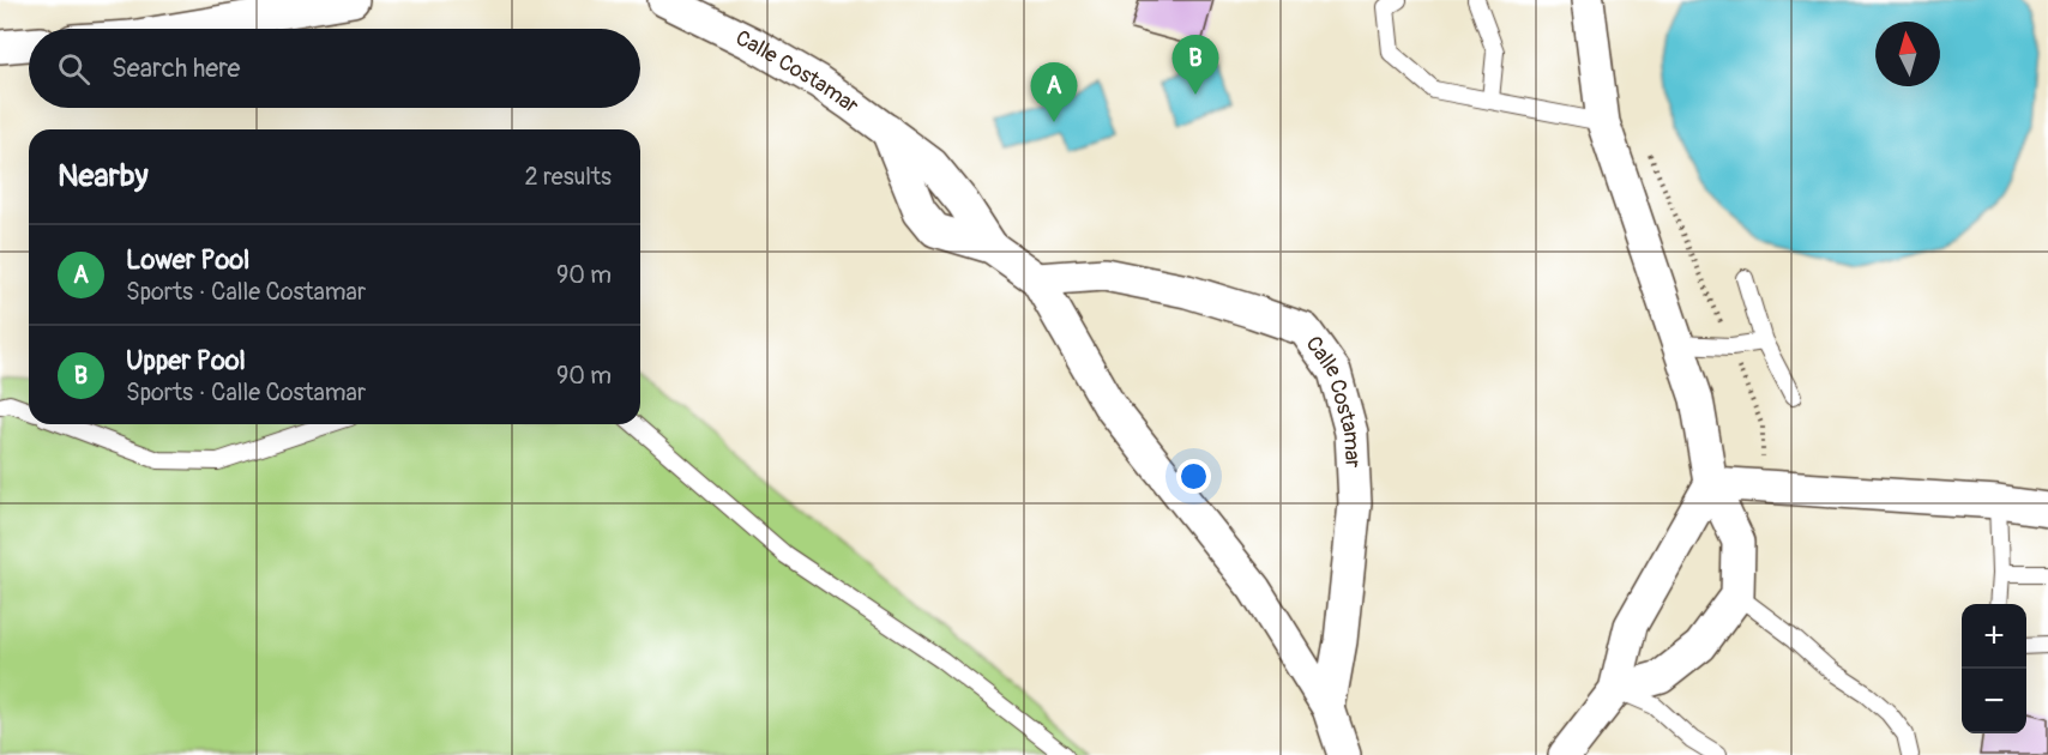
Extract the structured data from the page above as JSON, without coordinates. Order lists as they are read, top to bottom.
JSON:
{
  "streets": {
    "street": ["Calle Costamar"]
  },
  "north": "top",
  "page": {
    "search": "Search here",
    "pins": ["B", "A"],
    "heading": ["Nearby", "2 results"],
    "list": [
      {
        "mark": "A",
        "name": "Lower Pool",
        "note": "Sports · Calle Costamar",
        "value": "90 m"
      },
      {
        "mark": "B",
        "name": "Upper Pool",
        "note": "Sports · Calle Costamar",
        "value": "90 m"
      }
    ],
    "map_buttons": ["+", "−"]
  }
}
